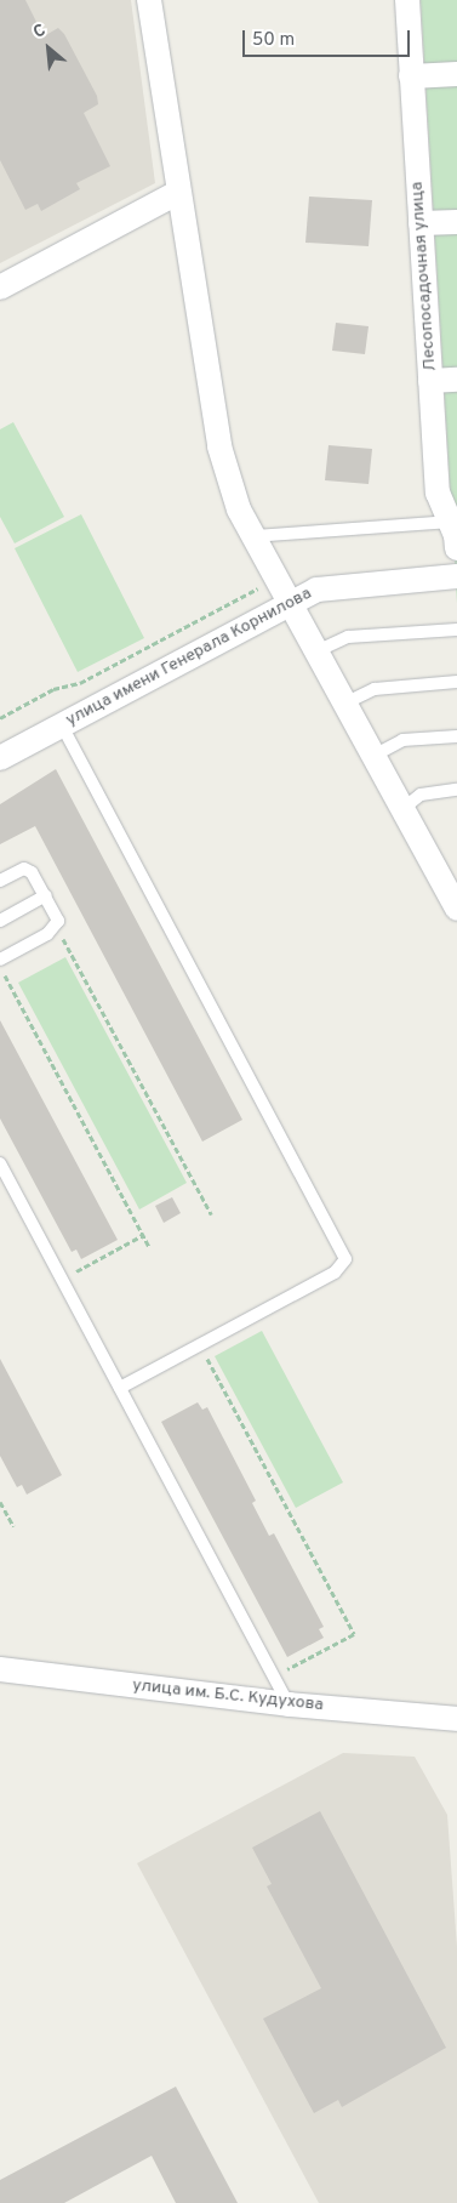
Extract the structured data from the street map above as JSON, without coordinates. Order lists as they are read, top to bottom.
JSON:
{
  "streets": {
    "street": ["Лесопосадочная улица", "улица имени Генерала Корнилова", "улица им. Б.С. Кудухова"]
  },
  "scale_bar": "50 m",
  "north": "top left"
}
